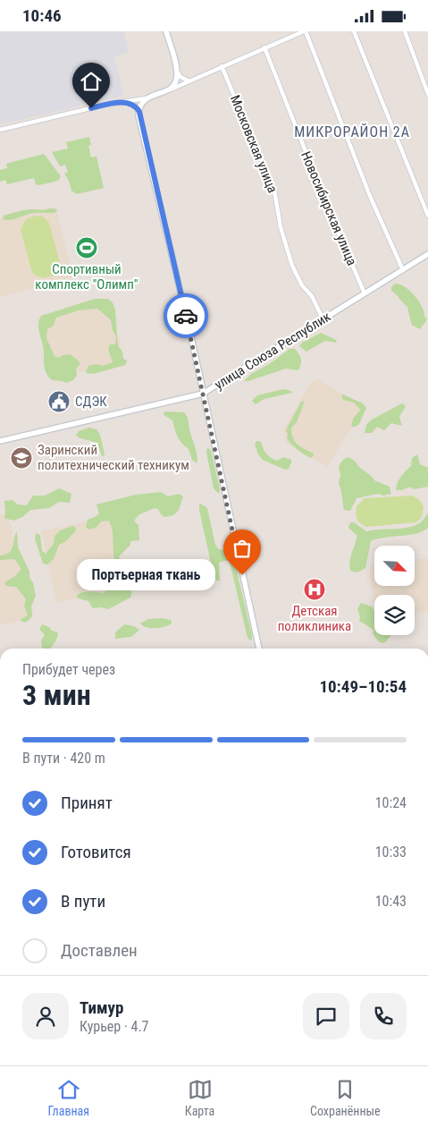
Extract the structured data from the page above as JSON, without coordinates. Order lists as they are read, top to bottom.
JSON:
{
  "streets": {
    "street": ["Московская улица", "Новосибирская улица", "улица Союза Республик"]
  },
  "crossings": [
    ["Московская улица", "улица Союза Республик"],
    ["Новосибирская улица", "улица Союза Республик"]
  ],
  "districts": ["МИКРОРАЙОН 2А"],
  "places": {
    "sports": ["Спортивный комплекс \"Олимп\""],
    "public building": ["СДЭК"],
    "school or university": ["Заринский политехнический техникум"],
    "other": ["Портьерная ткань"],
    "hospital": ["Детская поликлиника"]
  },
  "north": "bottom right",
  "page": {
    "status": "10:46",
    "bubble": "Портьерная ткань",
    "heading": ["3 мин", "Прибудет через", "10:49–10:54"],
    "panel": ["Тимур", "Курьер · 4.7"],
    "bar": "В пути · 420 m",
    "list": [
      ["Принят", "10:24"],
      ["Готовится", "10:33"],
      ["В пути", "10:43"],
      "Доставлен"
    ],
    "tabs": ["Главная", "Карта", "Сохранённые"]
  }
}
